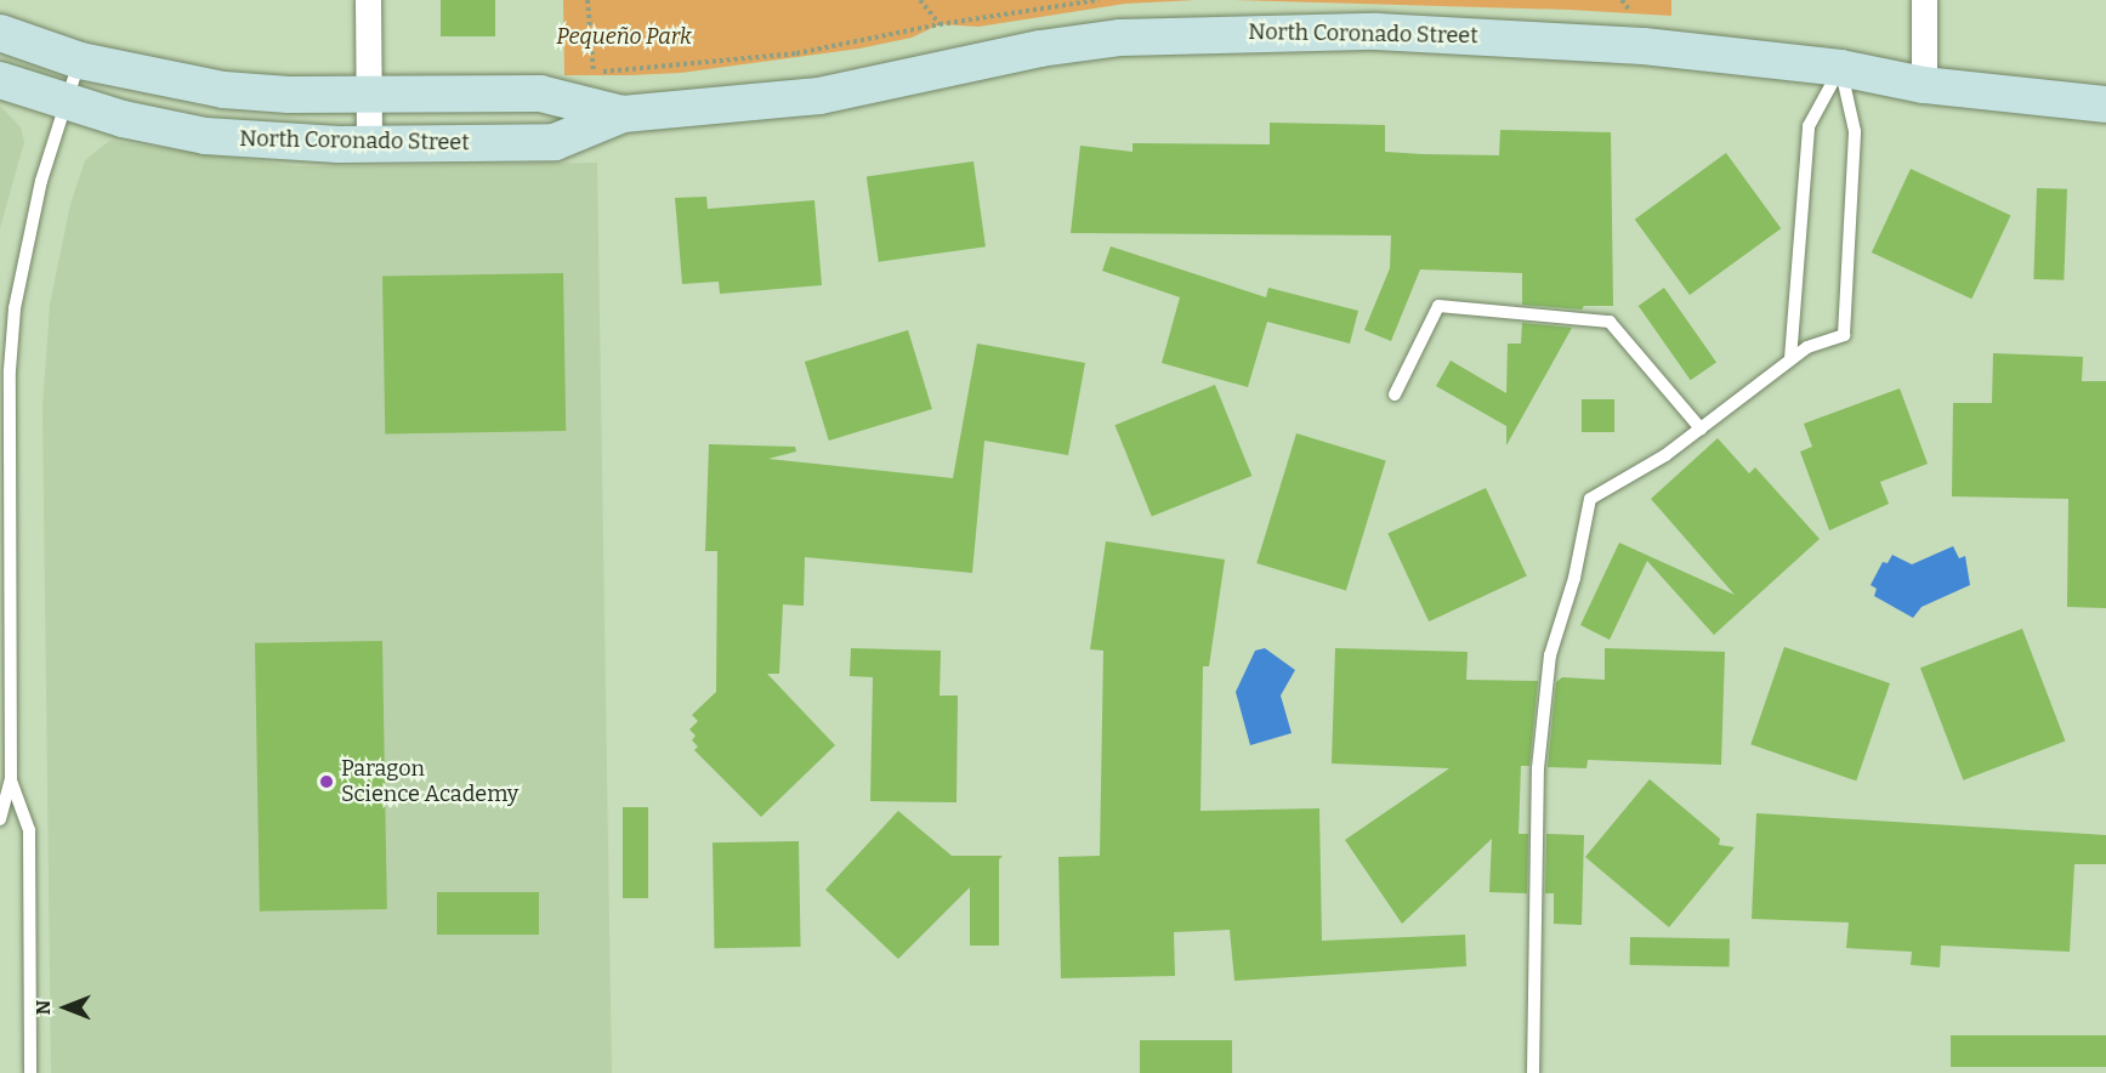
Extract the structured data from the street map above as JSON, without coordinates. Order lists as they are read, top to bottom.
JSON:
{
  "streets": {
    "street": ["North Coronado Street"]
  },
  "parks": ["Pequeño Park"],
  "places": ["Paragon Science Academy"],
  "north": "left"
}
